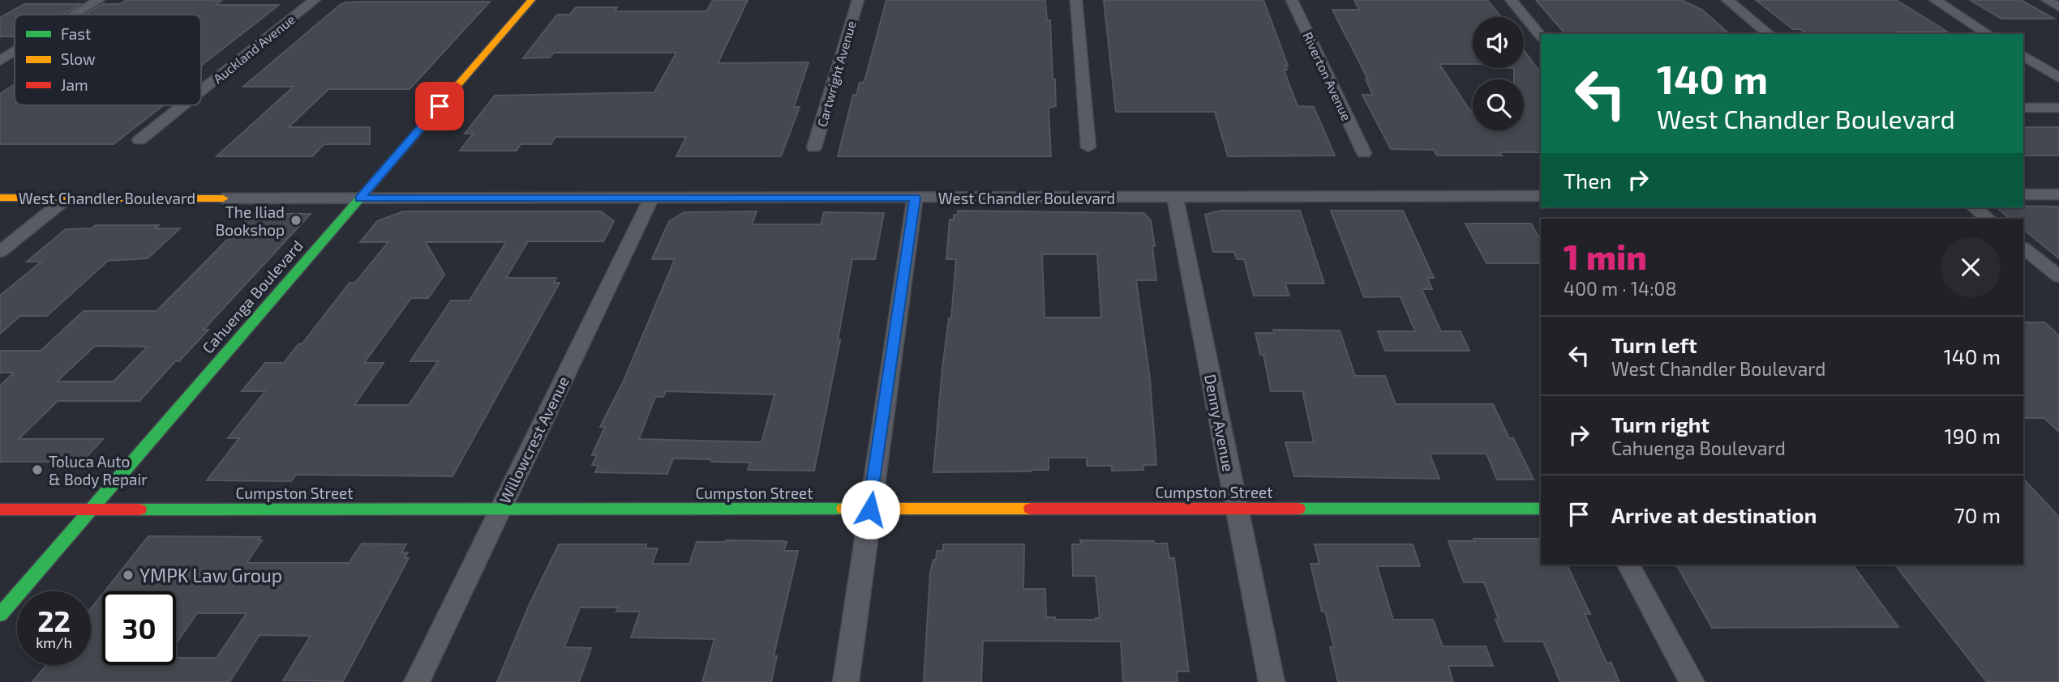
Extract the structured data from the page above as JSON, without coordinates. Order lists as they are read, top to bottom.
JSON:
{
  "streets": {
    "street": [
      "Auckland Avenue",
      "Cartwright Avenue",
      "Riverton Avenue",
      "West Chandler Boulevard",
      "Cahuenga Boulevard",
      "Denny Avenue",
      "Willowcrest Avenue",
      "Cumpston Street"
    ]
  },
  "crossings": [
    ["West Chandler Boulevard", "Cahuenga Boulevard"],
    ["West Chandler Boulevard", "Denny Avenue"],
    ["West Chandler Boulevard", "Willowcrest Avenue"],
    ["Cahuenga Boulevard", "Cumpston Street"],
    ["Denny Avenue", "Cumpston Street"],
    ["Willowcrest Avenue", "Cumpston Street"]
  ],
  "places": ["The Iliad Bookshop", "Toluca Auto & Body Repair", "YMPK Law Group"],
  "legend": ["Fast", "Slow", "Jam"],
  "page": {
    "turn": ["140 m", "West Chandler Boulevard"],
    "then": "Then",
    "heading": ["1 min", "400 m · 14:08"],
    "list": [
      {
        "name": "Turn left",
        "note": "West Chandler Boulevard",
        "value": "140 m"
      },
      {
        "name": "Turn right",
        "note": "Cahuenga Boulevard",
        "value": "190 m"
      },
      {
        "name": "Arrive at destination",
        "value": "70 m"
      }
    ],
    "speed": "22 km/h",
    "limit": "30"
  }
}
